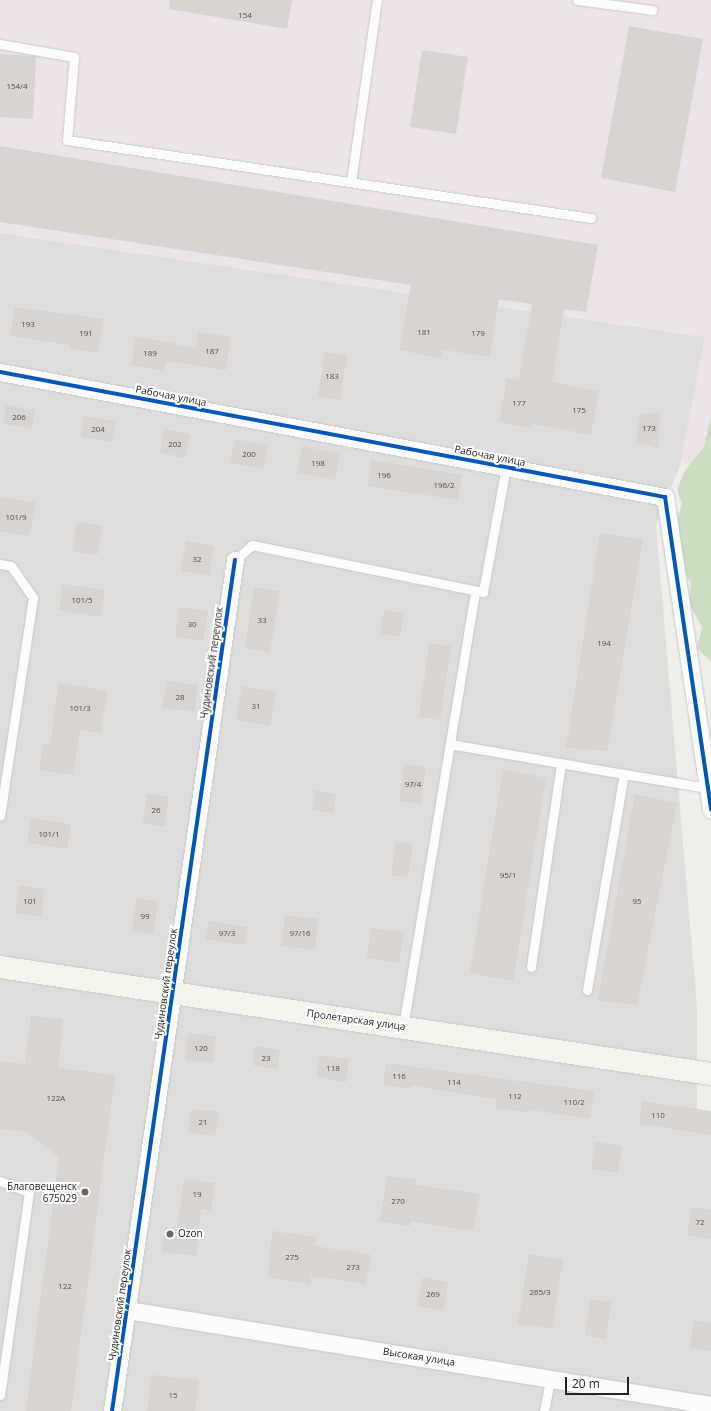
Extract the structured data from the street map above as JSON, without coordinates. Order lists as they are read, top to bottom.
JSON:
{
  "streets": {
    "street": [
      "Рабочая улица",
      "Чудиновский переулок",
      "Пролетарская улица",
      "Высокая улица"
    ]
  },
  "crossings": [
    ["Чудиновский переулок", "Пролетарская улица"],
    ["Чудиновский переулок", "Высокая улица"]
  ],
  "places": ["Благовещенск 675029", "Ozon"],
  "house_numbers": [
    "154",
    "154/4",
    "193",
    "181",
    "191",
    "179",
    "187",
    "189",
    "183",
    "177",
    "175",
    "206",
    "173",
    "204",
    "202",
    "200",
    "198",
    "196",
    "196/2",
    "101/9",
    "32",
    "101/5",
    "33",
    "30",
    "194",
    "28",
    "31",
    "101/3",
    "97/4",
    "26",
    "101/1",
    "95/1",
    "101",
    "95",
    "99",
    "97/3",
    "97/16",
    "120",
    "23",
    "118",
    "116",
    "114",
    "112",
    "122А",
    "110/2",
    "110",
    "21",
    "19",
    "270",
    "72",
    "275",
    "273",
    "122",
    "265/3",
    "269",
    "15"
  ],
  "scale_bar": "20 m"
}
